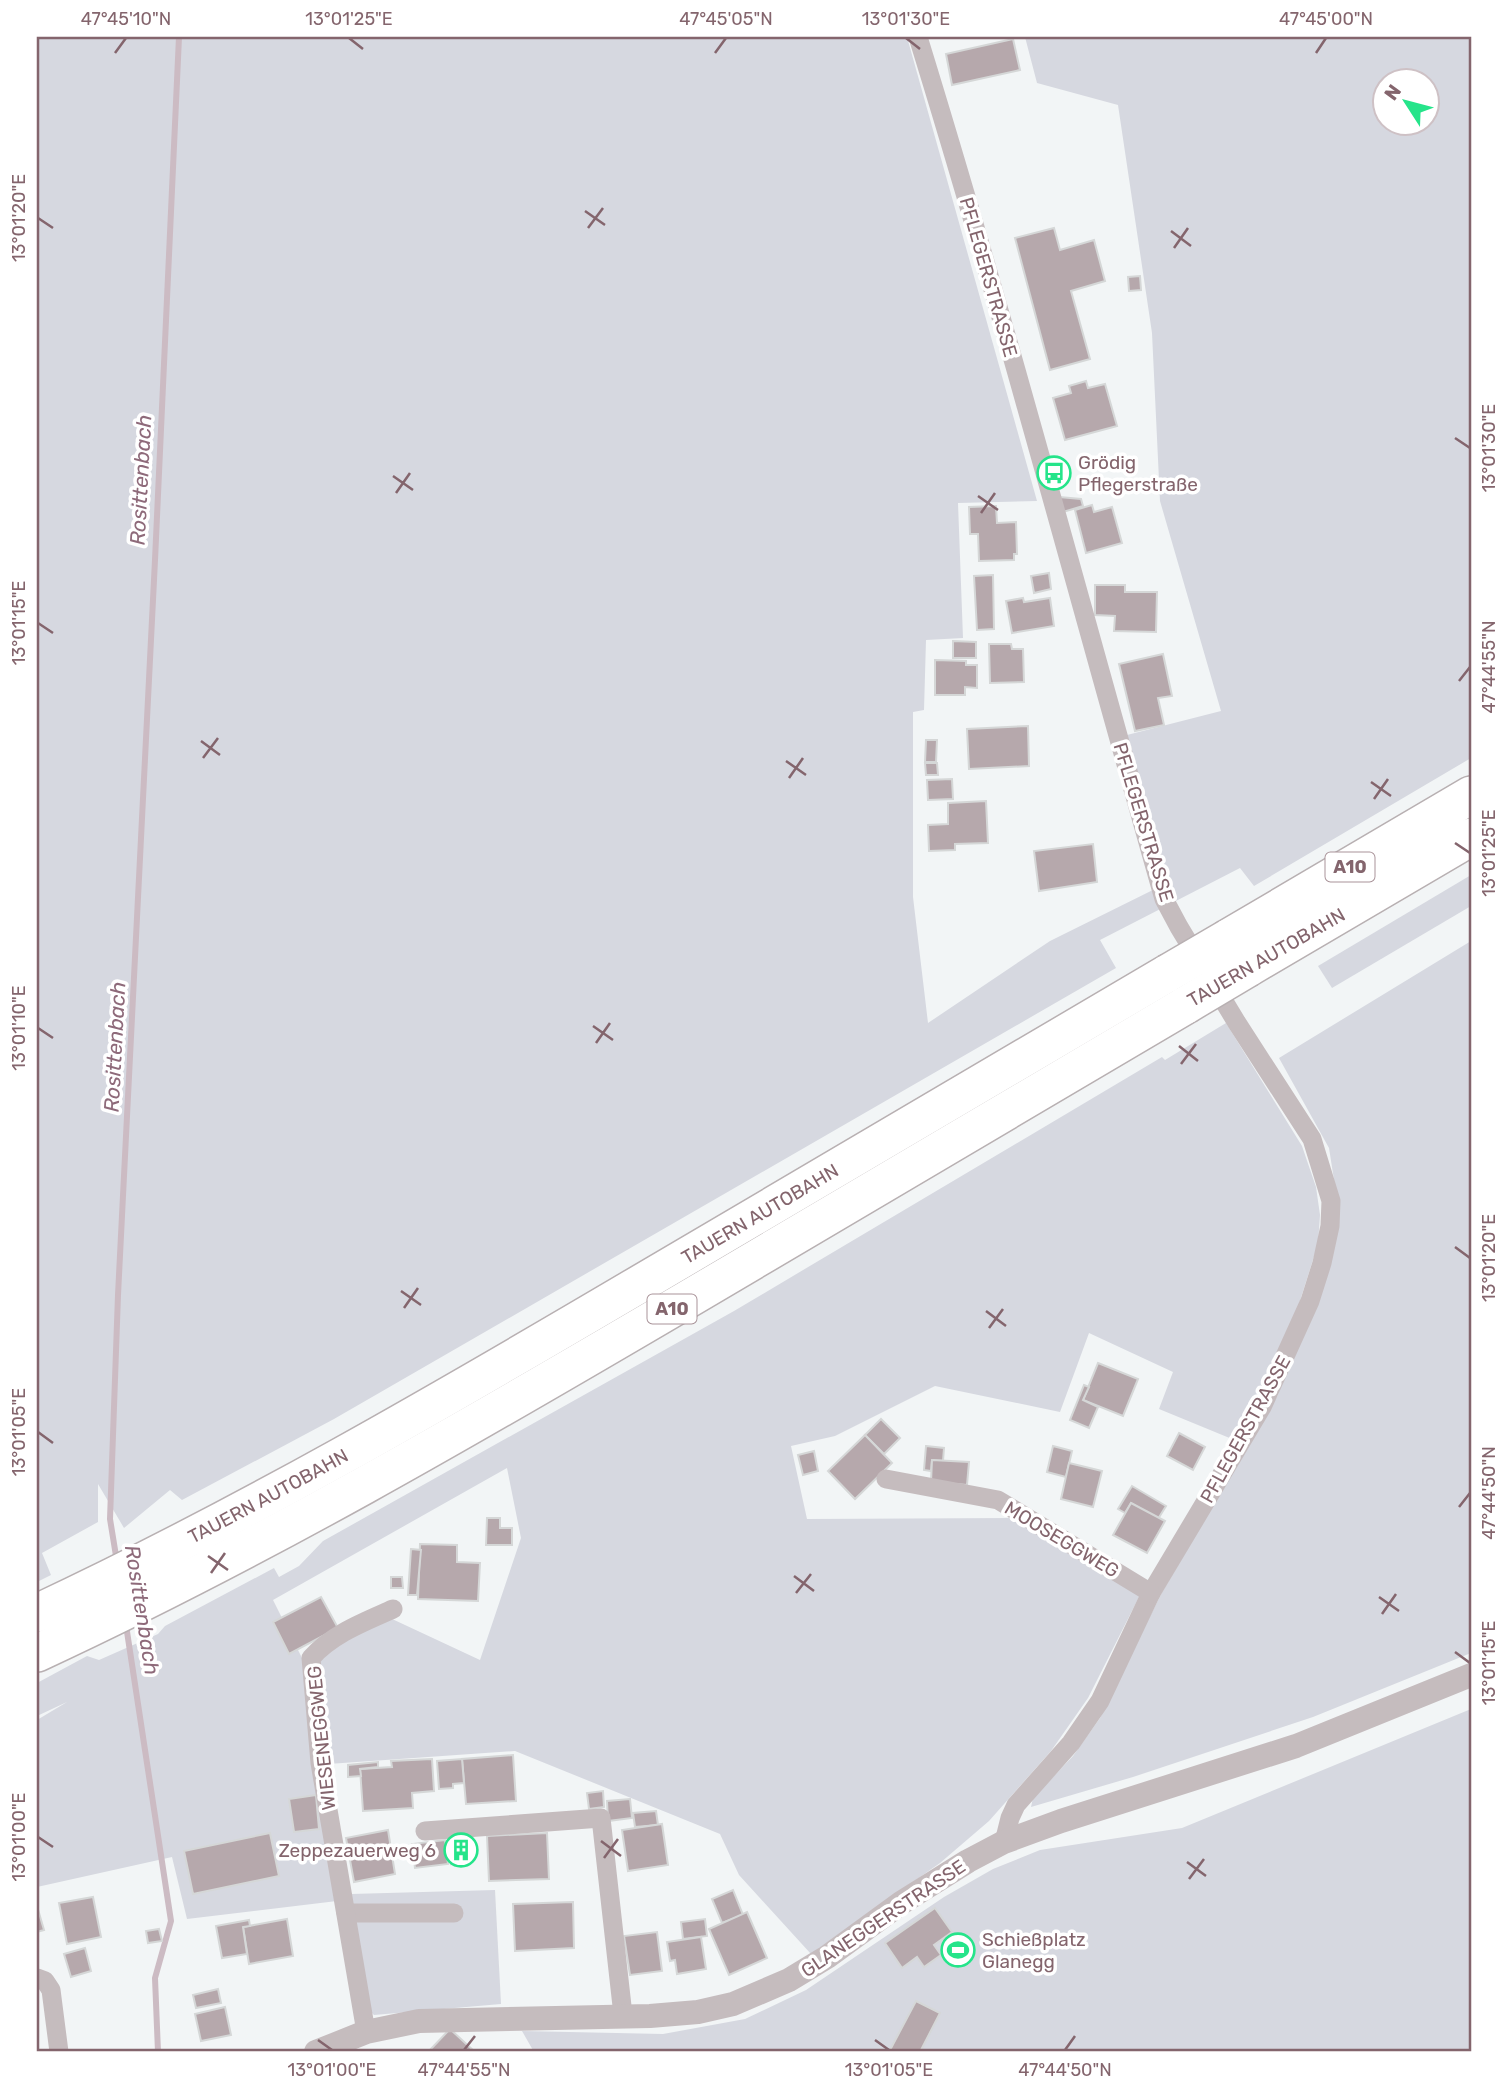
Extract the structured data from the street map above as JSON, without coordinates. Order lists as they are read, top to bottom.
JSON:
{
  "streets": {
    "highway": ["A10", "TAUERN AUTOBAHN"],
    "street": [
      "PFLEGERSTRASSE",
      "MOOSEGGWEG",
      "WIESENEGGWEG",
      "GLANEGGERSTRASSE"
    ]
  },
  "crossings": [
    ["PFLEGERSTRASSE", "MOOSEGGWEG"],
    ["PFLEGERSTRASSE", "GLANEGGERSTRASSE"],
    ["WIESENEGGWEG", "GLANEGGERSTRASSE"]
  ],
  "water": ["Rosittenbach"],
  "places": {
    "bus stop": ["Grödig Pflegerstraße"],
    "building": ["Zeppezauerweg 6"],
    "sports": ["Schießplatz Glanegg"]
  },
  "north": "top left",
  "coordinates": [
    "47°45'10\"N",
    "13°01'25\"E",
    "47°45'05\"N",
    "13°01'30\"E",
    "47°45'00\"N",
    "13°01'20\"E",
    "13°01'15\"E",
    "47°44'55\"N",
    "13°01'10\"E",
    "13°01'05\"E",
    "47°44'50\"N",
    "13°01'00\"E"
  ]
}
